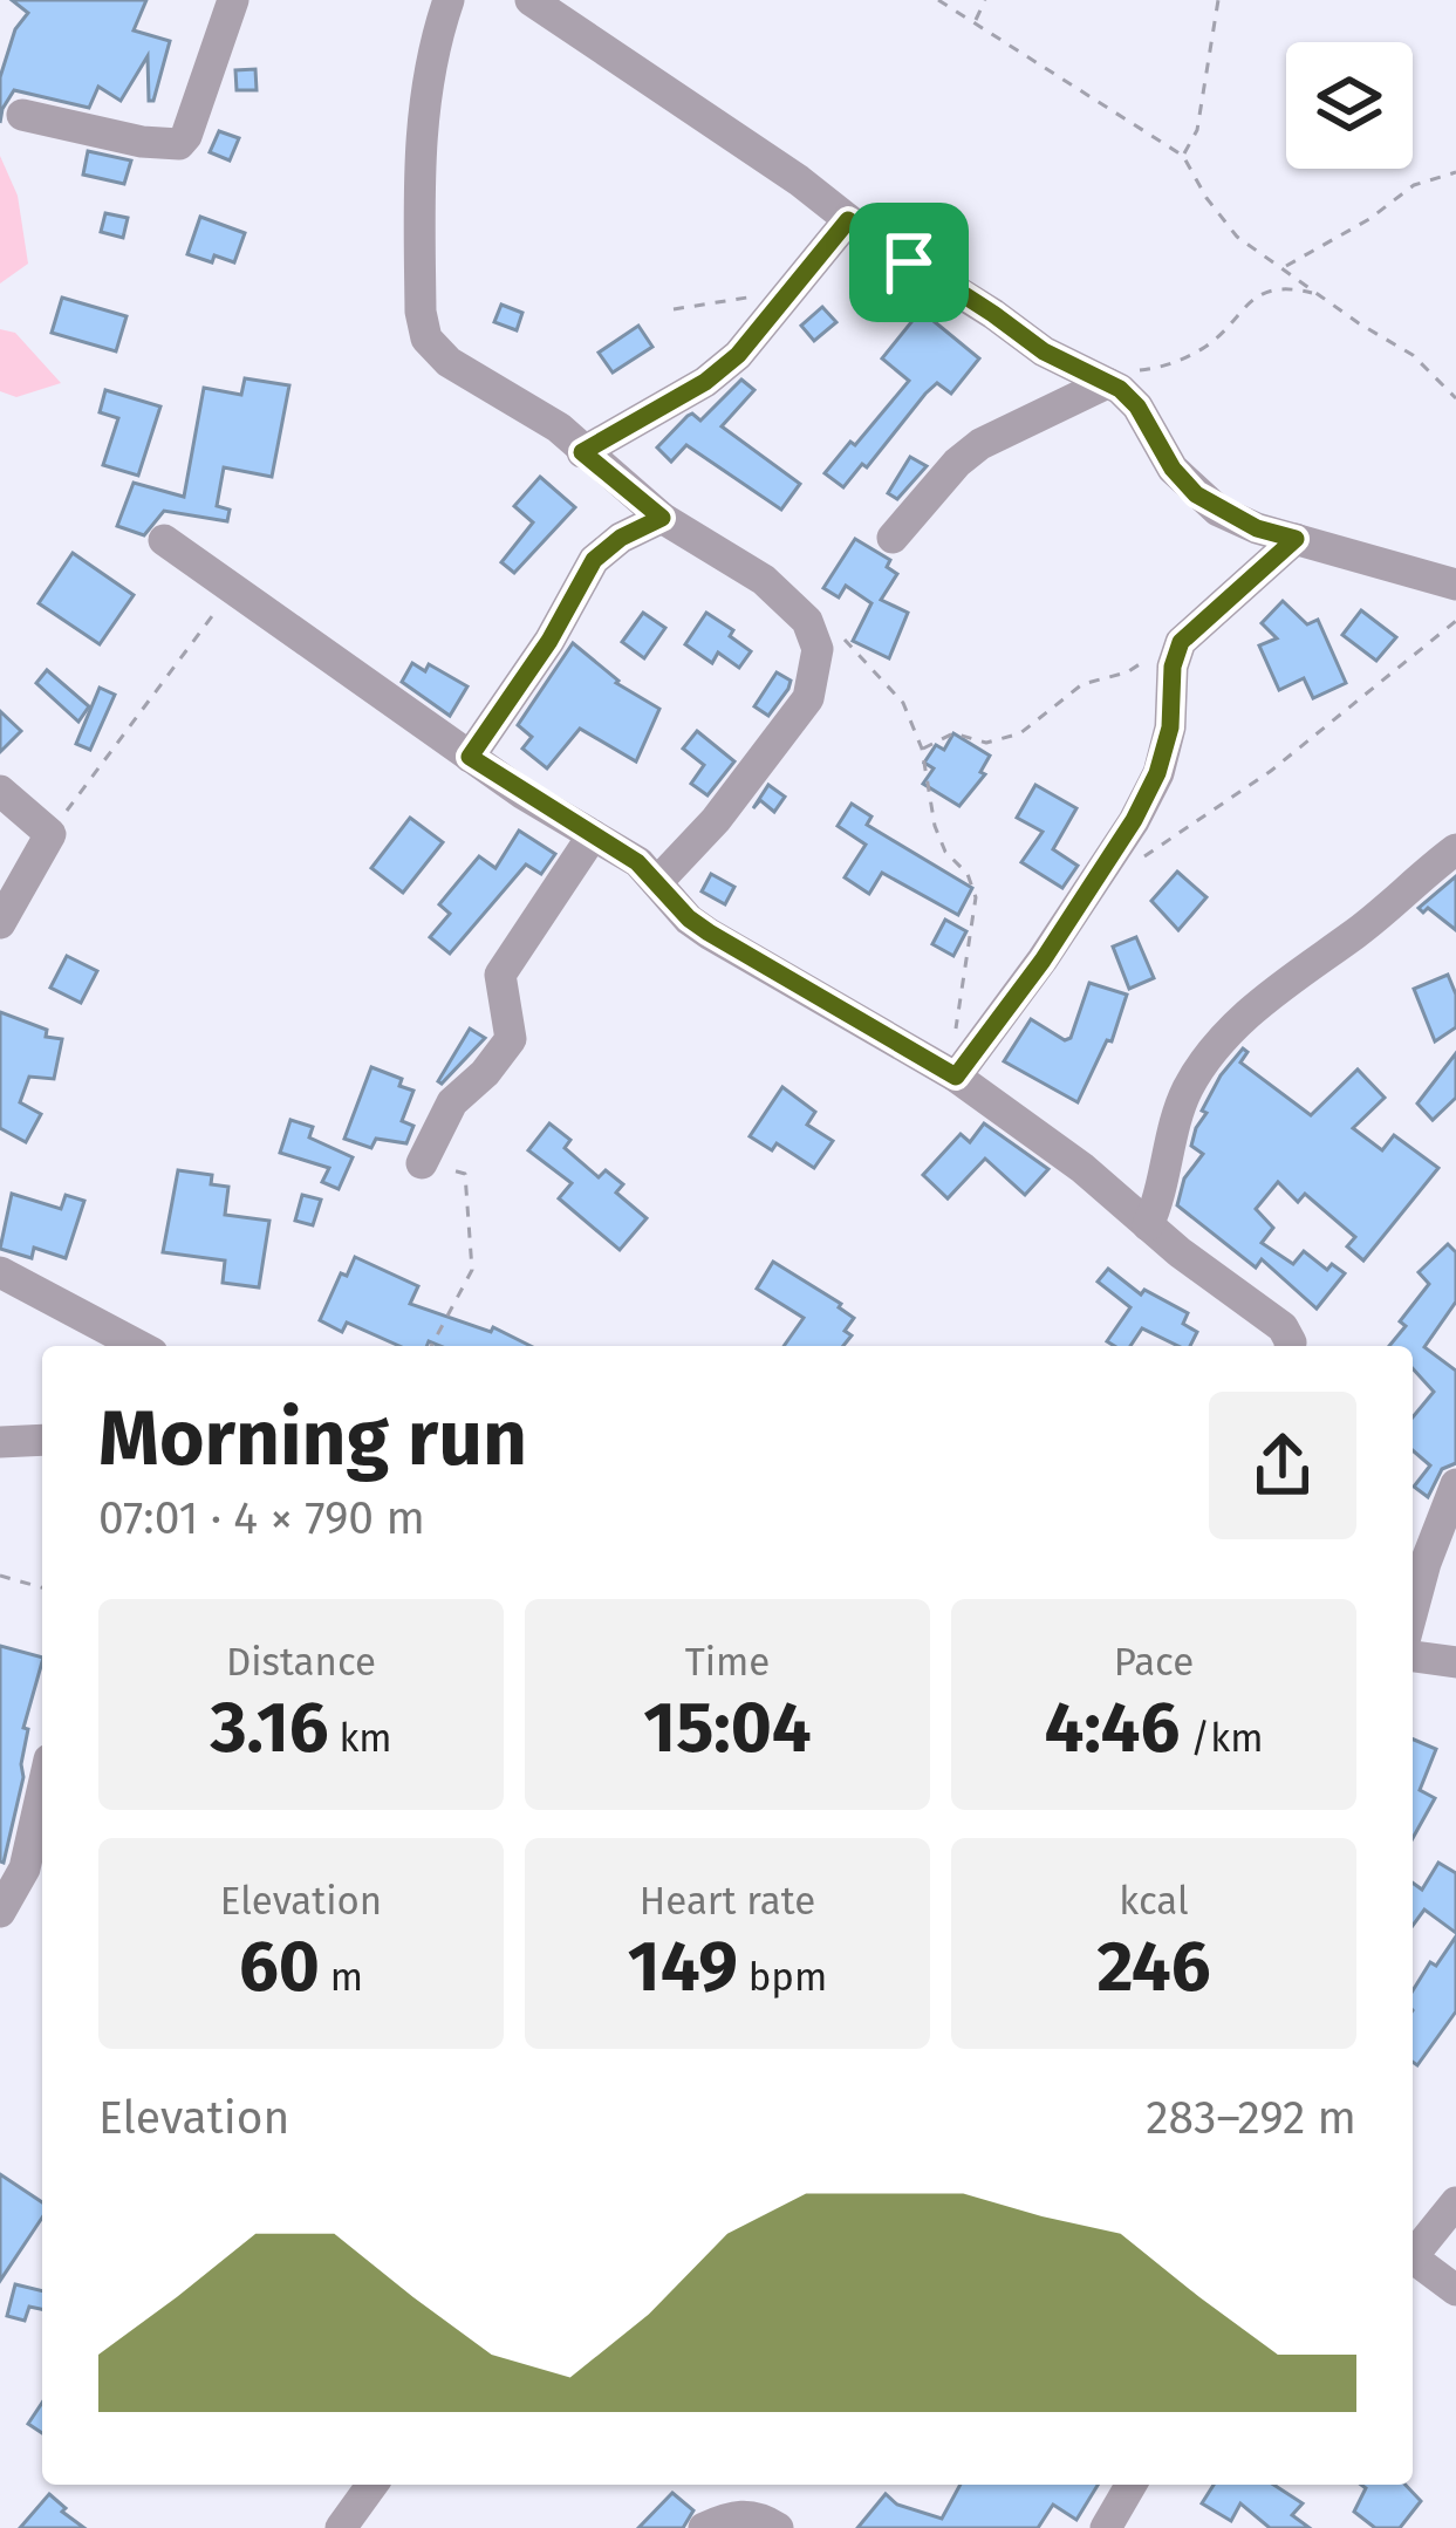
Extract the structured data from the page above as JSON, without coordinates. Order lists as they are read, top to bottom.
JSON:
{
  "page": {
    "heading": ["Morning run", "07:01 · 4 × 790 m"],
    "stats": [
      ["Distance", "3.16 km"],
      ["Time", "15:04"],
      ["Pace", "4:46 /km"],
      ["Elevation", "60 m"],
      ["Heart rate", "149 bpm"],
      ["kcal", "246"]
    ],
    "chart": ["Elevation", "283–292 m"]
  }
}
